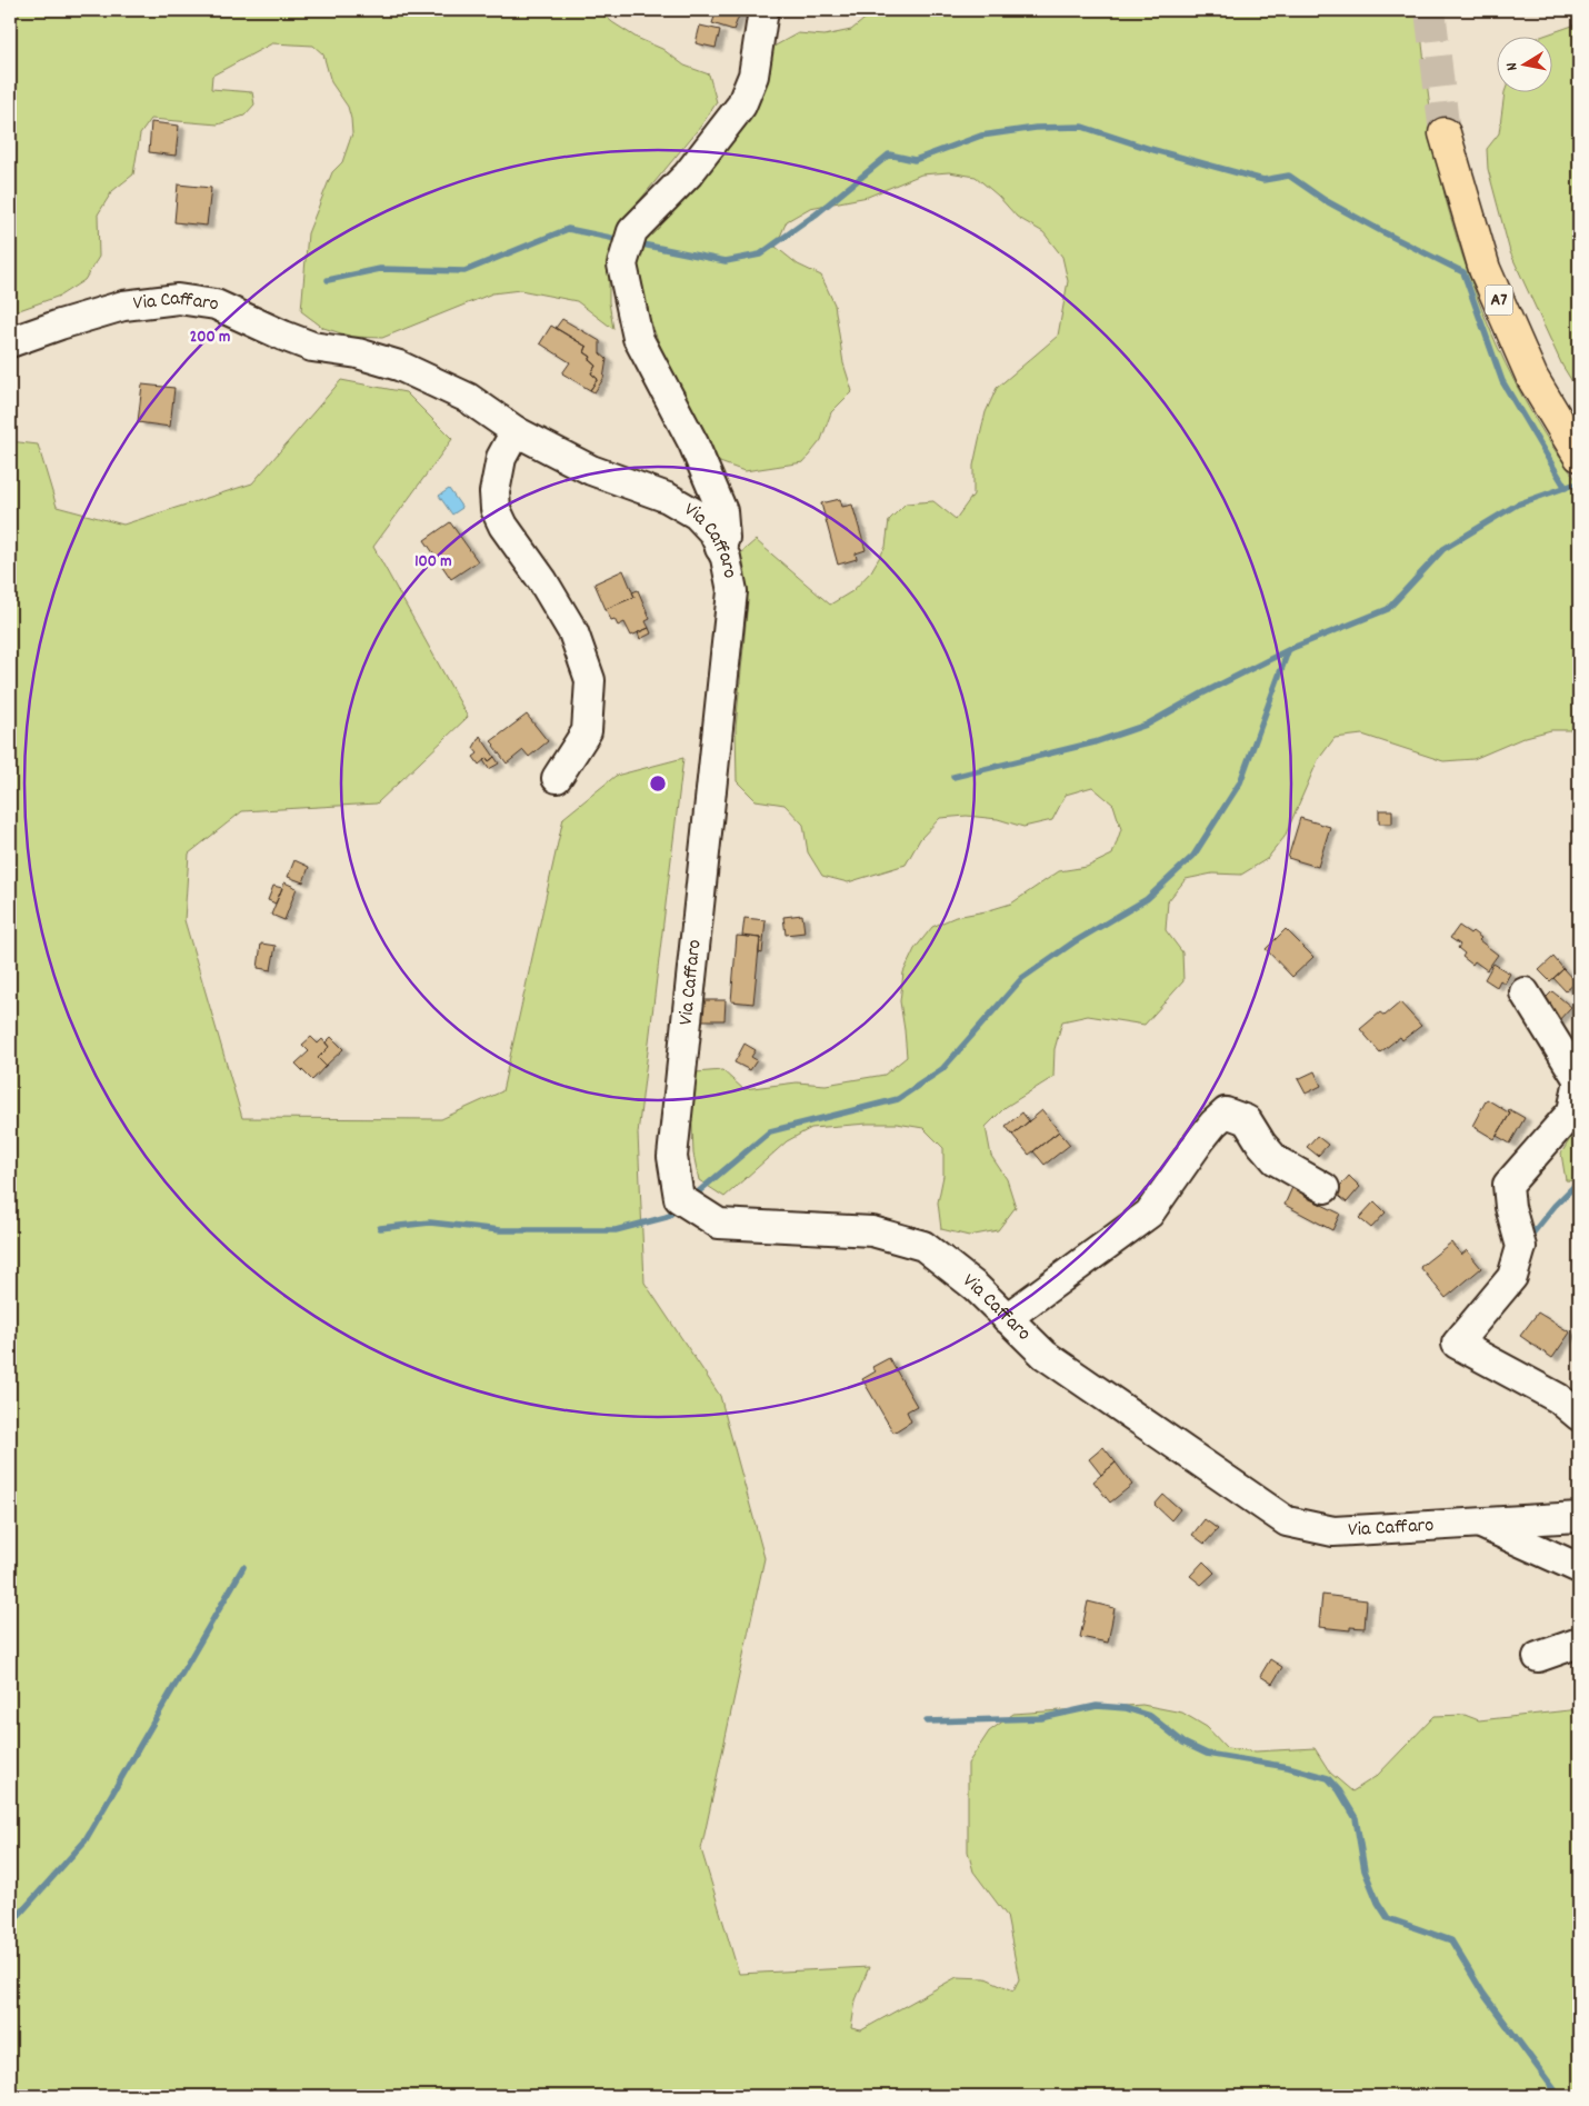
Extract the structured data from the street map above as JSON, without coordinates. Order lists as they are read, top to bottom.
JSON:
{
  "streets": {
    "highway": ["A7"],
    "street": ["Via Caffaro"]
  },
  "north": "left",
  "rings": ["200 m", "100 m"]
}
